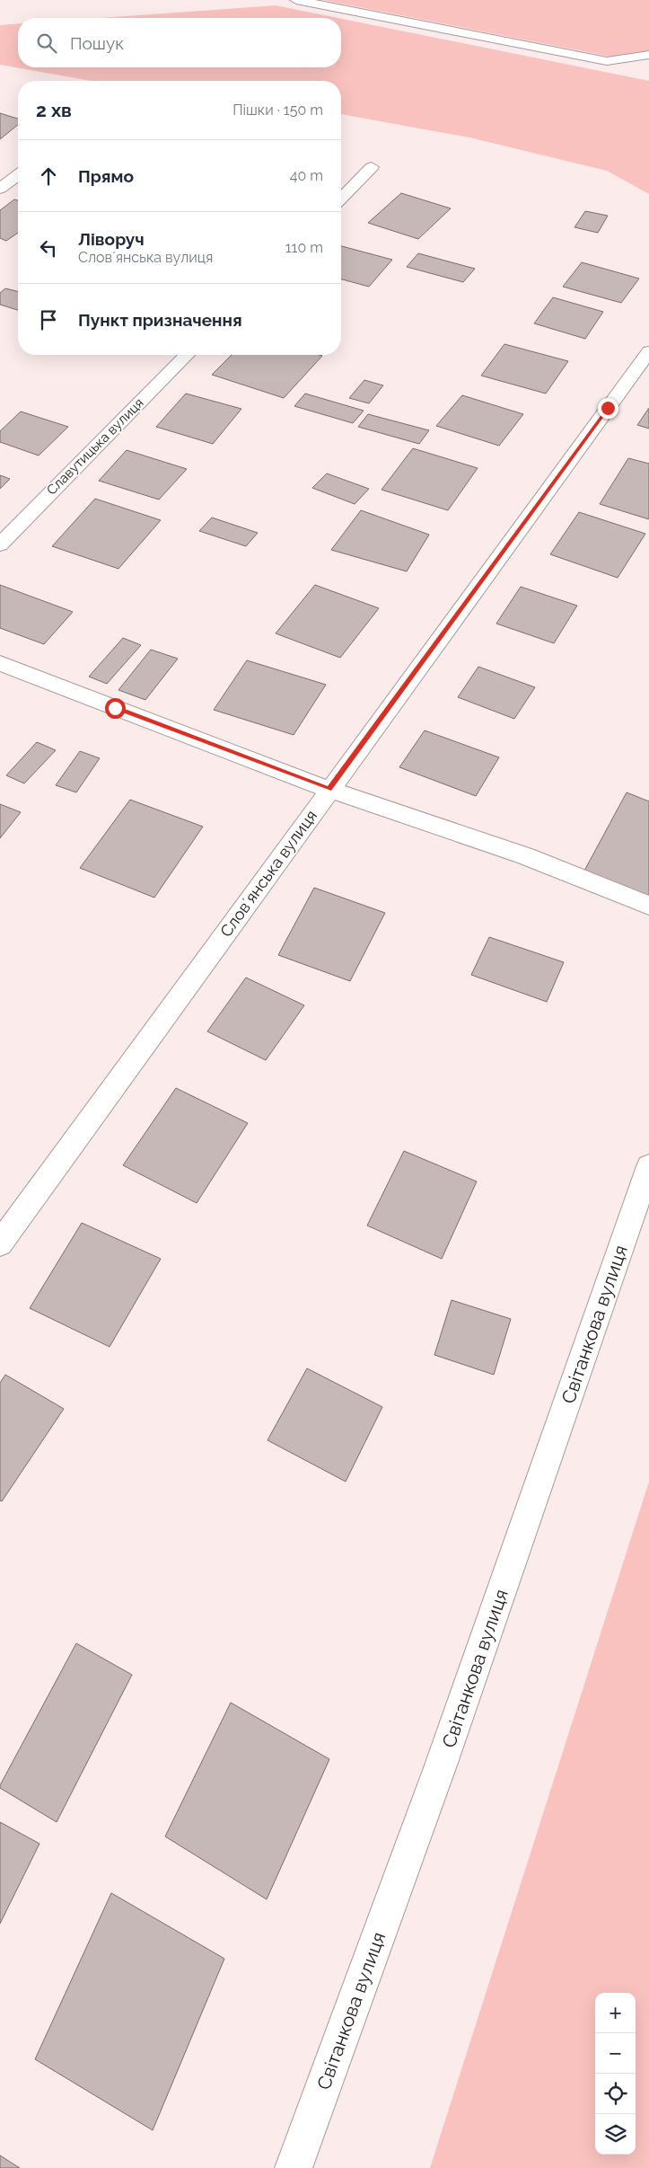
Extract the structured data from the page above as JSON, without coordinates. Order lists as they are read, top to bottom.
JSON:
{
  "streets": {
    "street": ["Славутицька вулиця", "Словʼянська вулиця", "Світанкова вулиця"]
  },
  "page": {
    "search": "Пошук",
    "heading": ["2 хв", "Пішки · 150 m"],
    "list": [
      ["Прямо", "40 m"],
      ["Ліворуч", "Словʼянська вулиця", "110 m"],
      "Пункт призначення"
    ],
    "map_buttons": ["+", "−"]
  }
}
